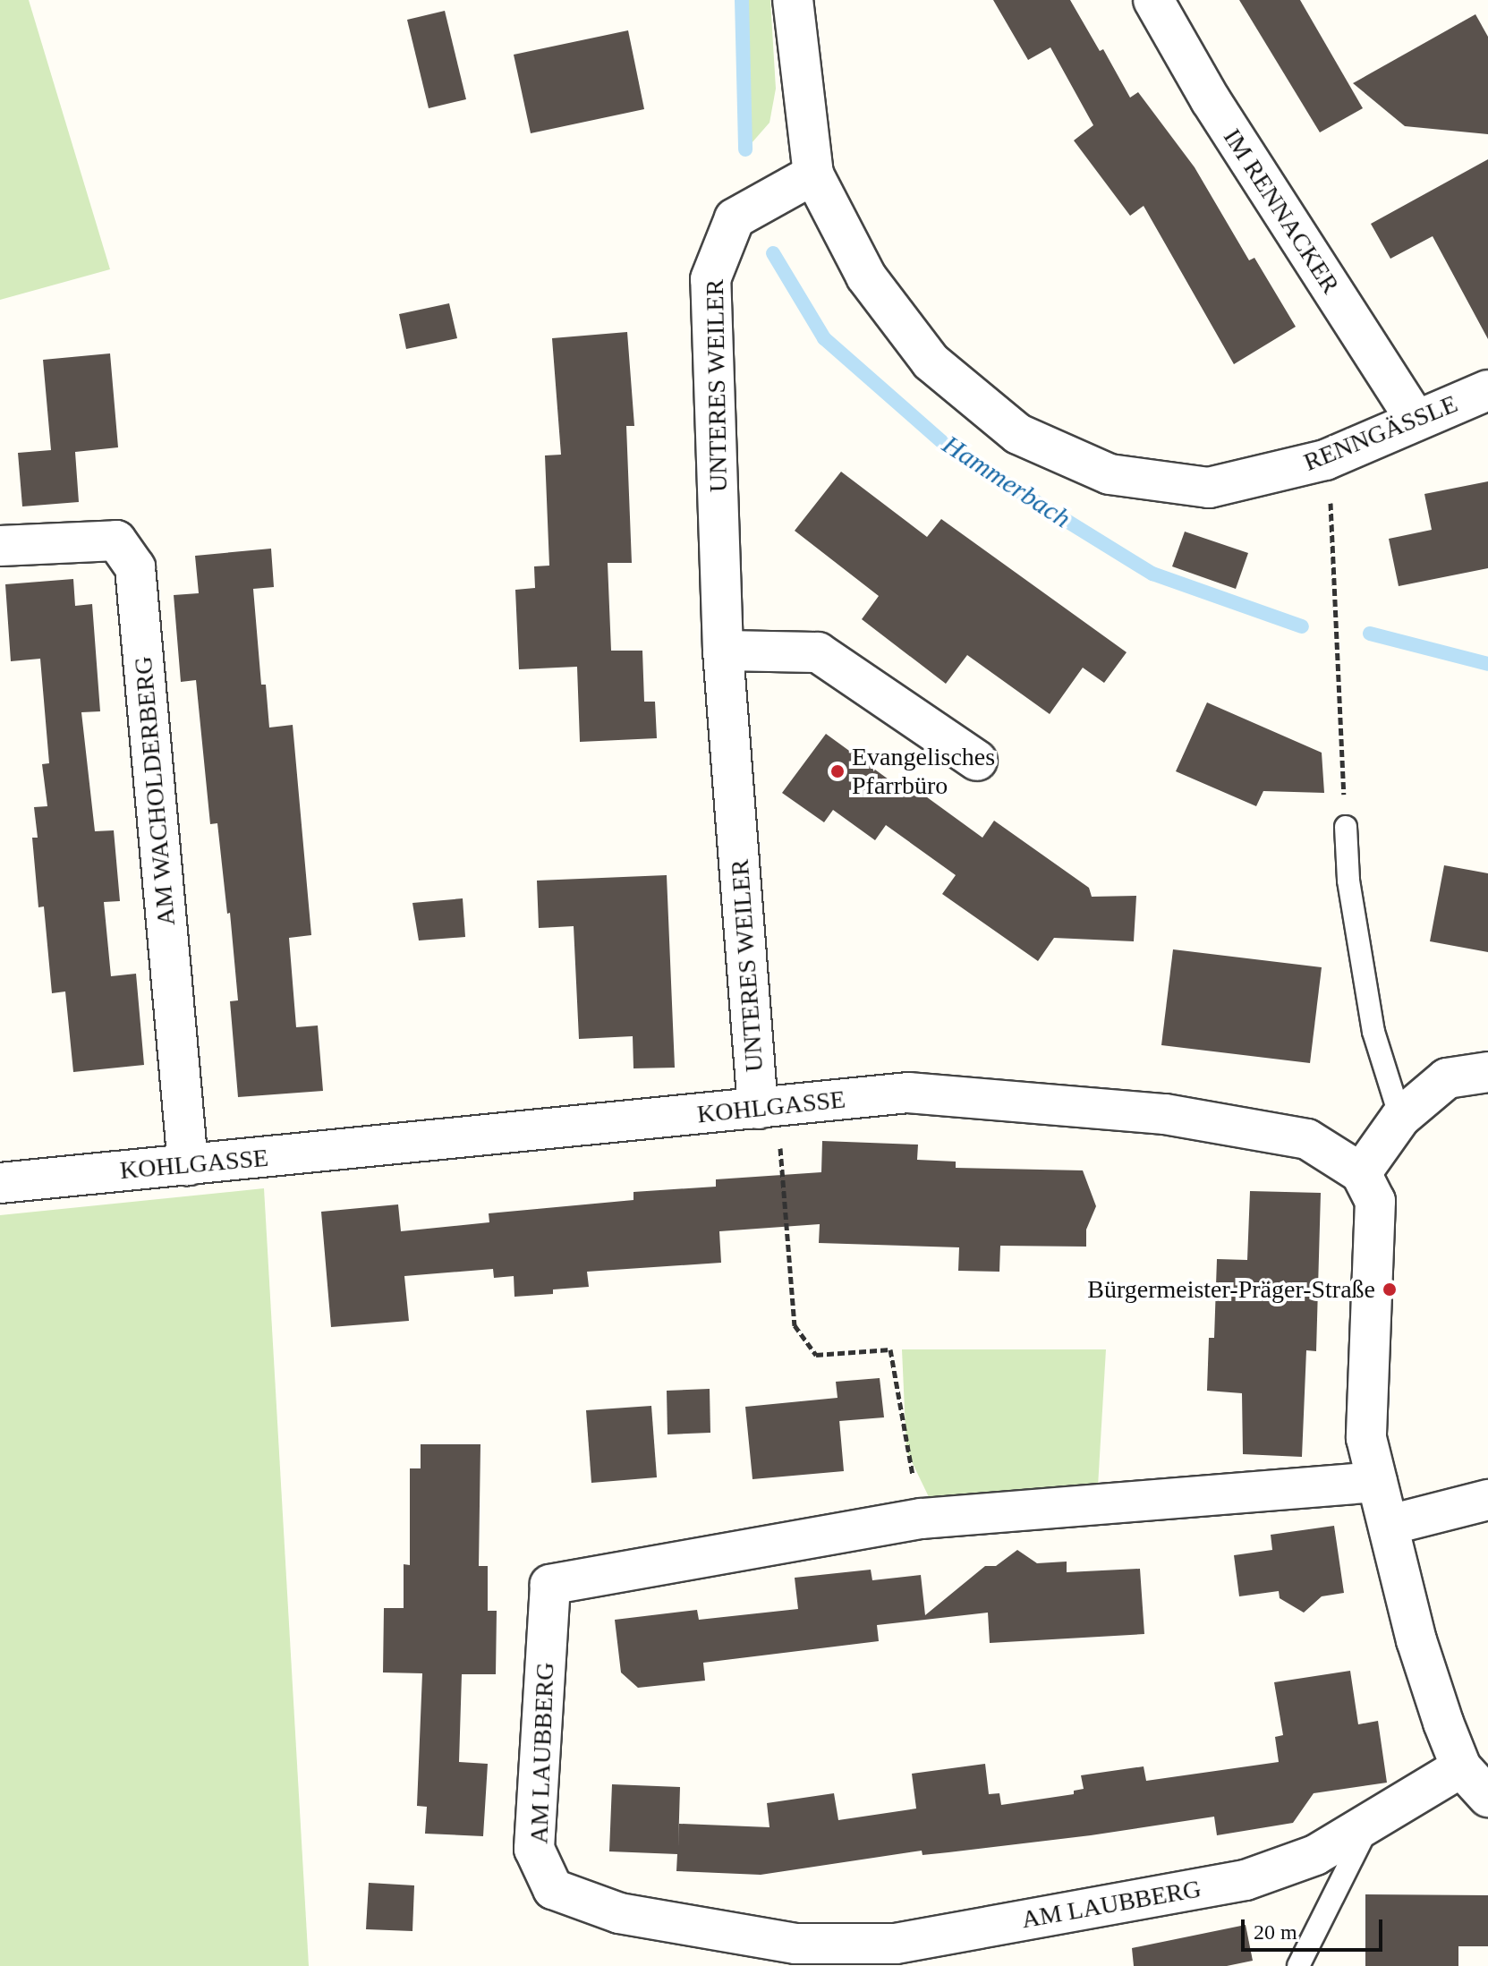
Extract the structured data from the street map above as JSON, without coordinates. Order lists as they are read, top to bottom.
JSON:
{
  "streets": {
    "street": [
      "IM RENNACKER",
      "UNTERES WEILER",
      "RENNGÄSSLE",
      "AM WACHOLDERBERG",
      "KOHLGASSE",
      "AM LAUBBERG"
    ]
  },
  "crossings": [
    ["IM RENNACKER", "RENNGÄSSLE"],
    ["UNTERES WEILER", "RENNGÄSSLE"],
    ["UNTERES WEILER", "KOHLGASSE"],
    ["AM WACHOLDERBERG", "KOHLGASSE"]
  ],
  "water": ["Hammerbach"],
  "places": ["Evangelisches Pfarrbüro", "Bürgermeister-Präger-Straße"],
  "scale_bar": "20 m"
}
